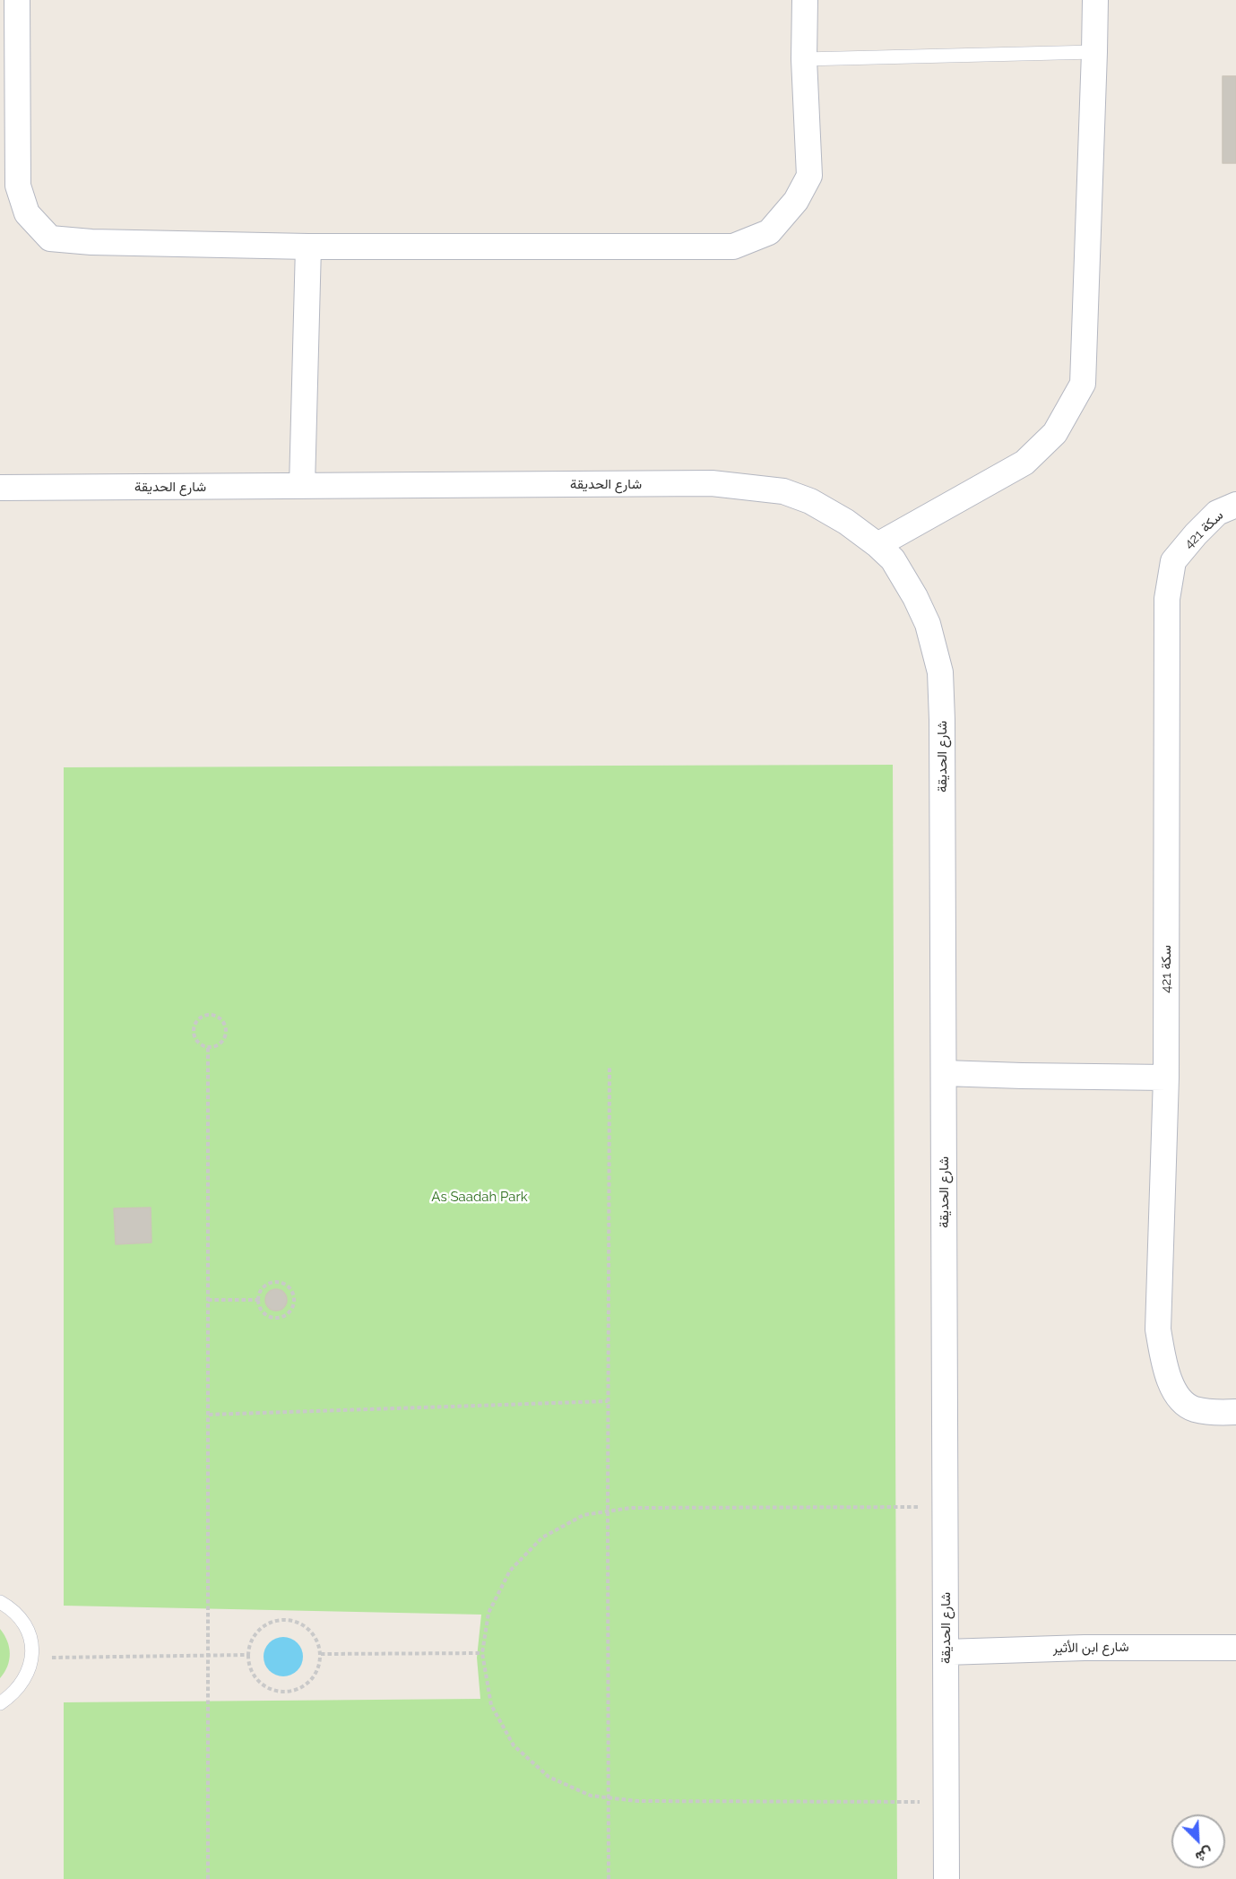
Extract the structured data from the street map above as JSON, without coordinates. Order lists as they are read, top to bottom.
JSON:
{
  "streets": {
    "street": ["شارع الحديقة", "سكة 421", "شارع ابن الأثير"]
  },
  "crossings": [
    ["شارع الحديقة", "شارع ابن الأثير"]
  ],
  "parks": ["As Saadah Park"],
  "north": "bottom right"
}
